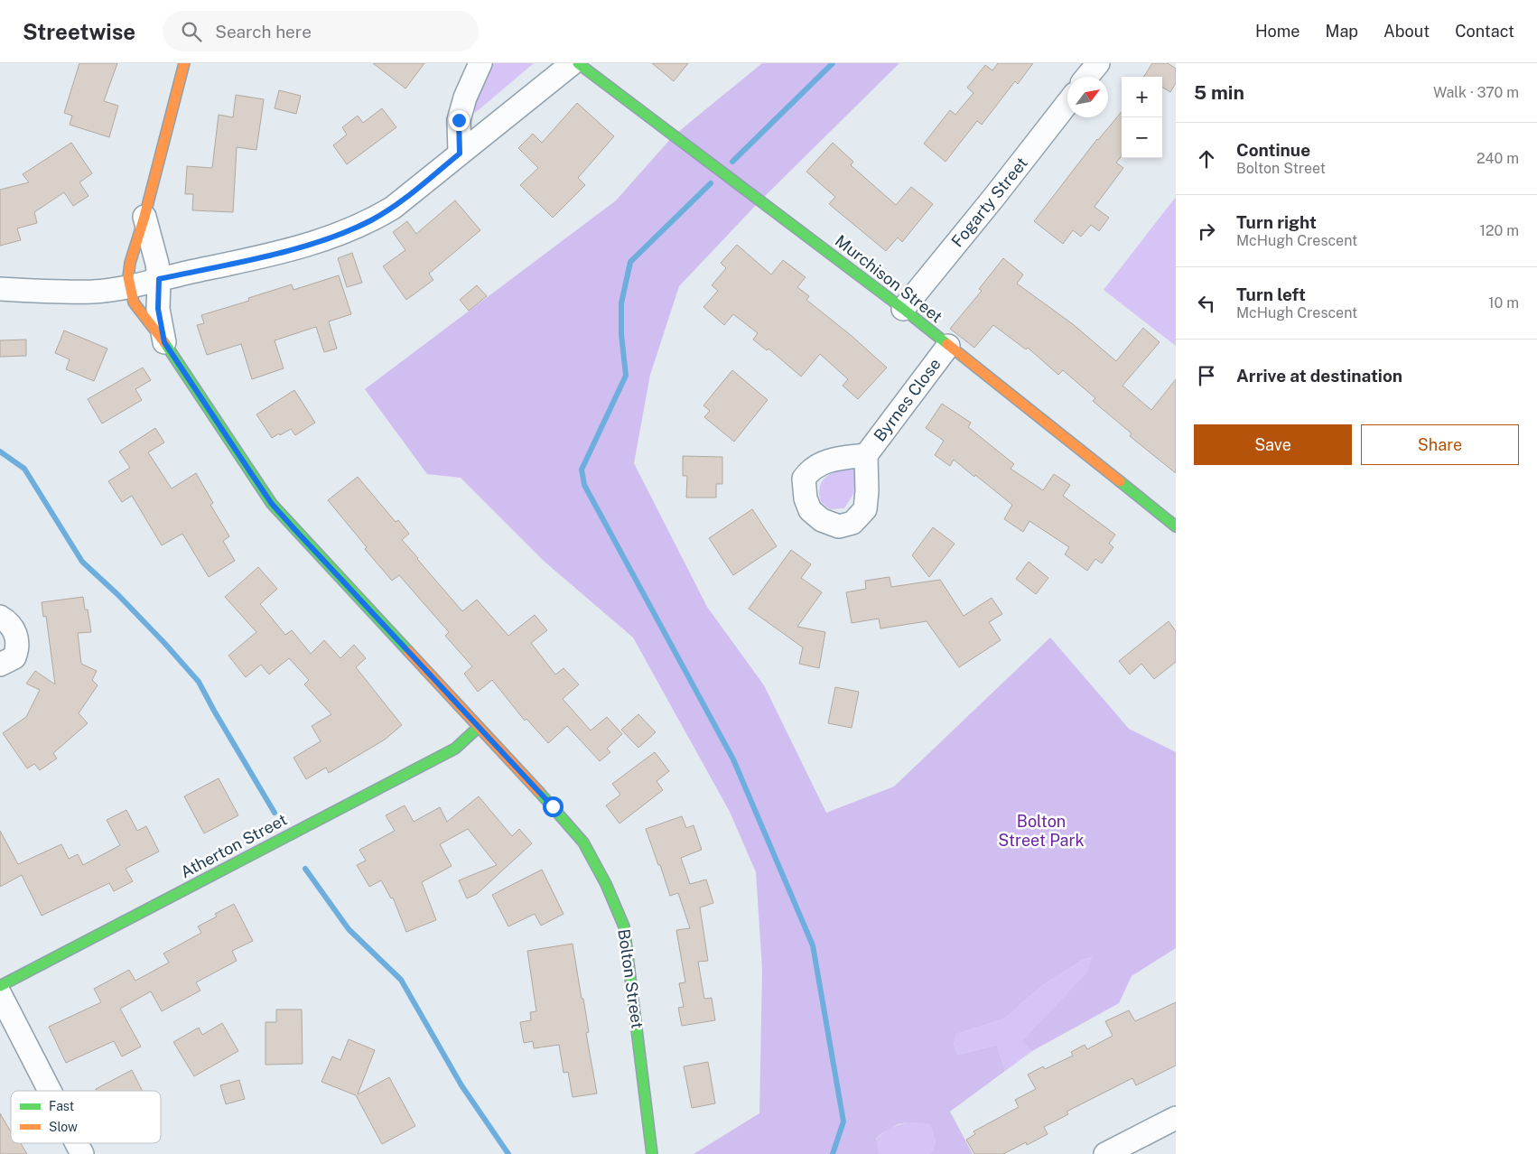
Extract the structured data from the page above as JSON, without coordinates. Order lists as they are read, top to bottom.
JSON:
{
  "streets": {
    "street": [
      "Fogarty Street",
      "Murchison Street",
      "Byrnes Close",
      "Atherton Street",
      "Bolton Street"
    ]
  },
  "crossings": [
    ["Fogarty Street", "Murchison Street"],
    ["Murchison Street", "Byrnes Close"],
    ["Atherton Street", "Bolton Street"]
  ],
  "parks": ["Bolton Street Park"],
  "legend": ["Fast", "Slow"],
  "north": "top right",
  "page": {
    "header": "Streetwise",
    "search": "Search here",
    "nav": [
      "Home",
      "Map",
      "About",
      "Contact"
    ],
    "heading": ["5 min", "Walk · 370 m"],
    "map_buttons": ["+", "−"],
    "list": [
      ["Continue", "Bolton Street", "240 m"],
      ["Turn right", "McHugh Crescent", "120 m"],
      ["Turn left", "McHugh Crescent", "10 m"],
      "Arrive at destination"
    ],
    "buttons": ["Save", "Share"]
  }
}
